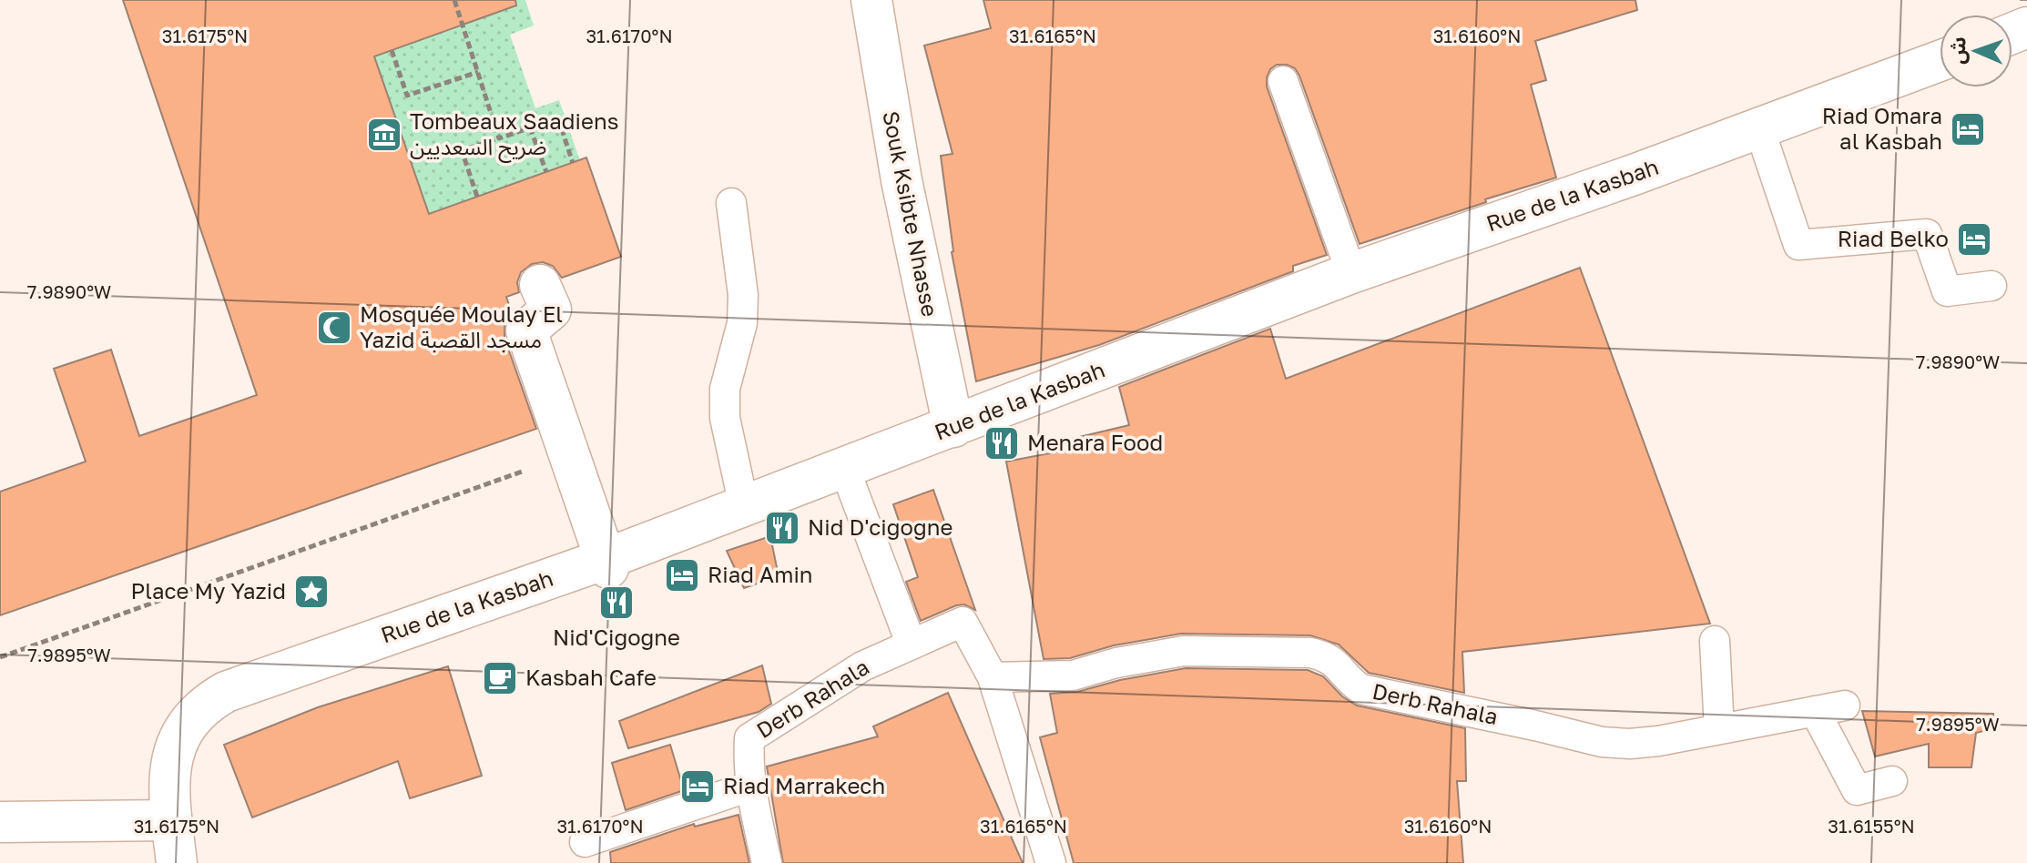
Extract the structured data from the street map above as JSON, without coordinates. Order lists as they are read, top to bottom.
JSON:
{
  "streets": {
    "street": ["Rue de la Kasbah", "Souk Ksibte Nhasse"],
    "lane": ["Derb Rahala"]
  },
  "crossings": [
    ["Rue de la Kasbah", "Souk Ksibte Nhasse"]
  ],
  "places": {
    "hotel": [
      "Riad Omara al Kasbah",
      "Riad Belko",
      "Riad Amin",
      "Riad Marrakech"
    ],
    "museum": ["Tombeaux Saadiens ضريح السعديين"],
    "mosque": ["Mosquée Moulay El Yazid مسجد القصبة"],
    "restaurant": ["Menara Food", "Nid D'cigogne", "Nid'Cigogne"],
    "place": ["Place My Yazid"],
    "cafe": ["Kasbah Cafe"]
  },
  "north": "left",
  "coordinates": [
    "31.6175°N",
    "31.6170°N",
    "31.6165°N",
    "31.6160°N",
    "7.9890°W",
    "7.9895°W",
    "31.6155°N"
  ]
}
